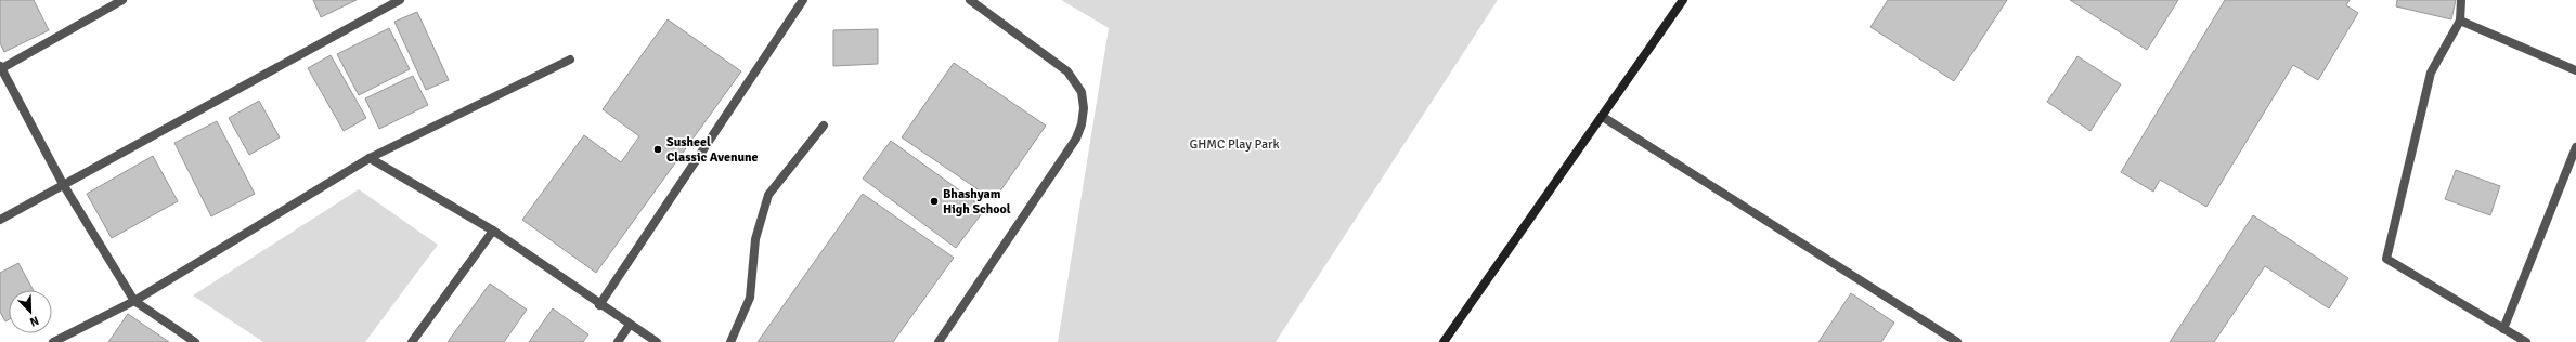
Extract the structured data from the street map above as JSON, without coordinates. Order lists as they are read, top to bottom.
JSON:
{
  "parks": ["GHMC Play Park"],
  "places": ["Susheel Classic Avenune", "Bhashyam High School"],
  "north": "bottom right"
}
